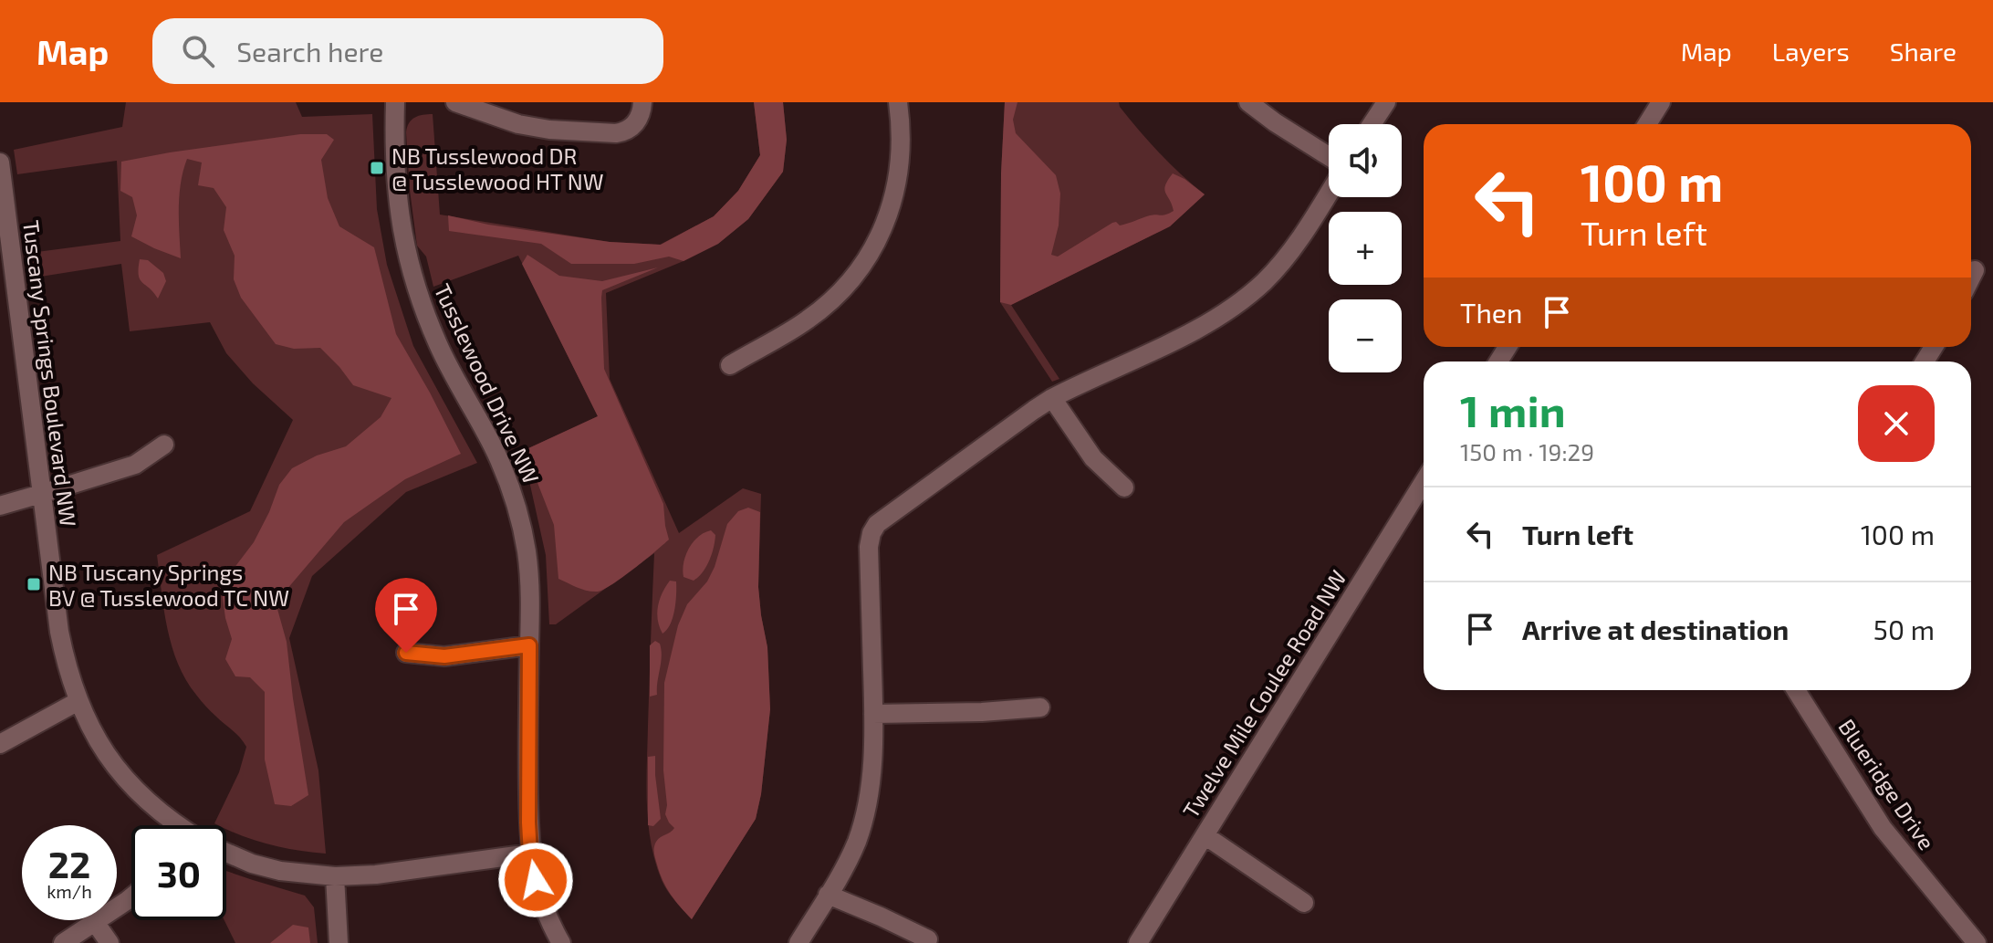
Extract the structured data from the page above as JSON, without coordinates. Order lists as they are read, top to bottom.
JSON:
{
  "streets": {
    "street": [
      "Tuscany Springs Boulevard NW",
      "Tusslewood Drive NW",
      "Twelve Mile Coulee Road NW",
      "Blueridge Drive"
    ]
  },
  "places": {
    "transit": ["NB Tusslewood DR @ Tusslewood HT NW", "NB Tuscany Springs BV @ Tusslewood TC NW"]
  },
  "page": {
    "header": "Map",
    "search": "Search here",
    "nav": ["Map", "Layers", "Share"],
    "map_buttons": ["+", "−"],
    "turn": ["100 m", "Turn left"],
    "then": "Then",
    "heading": ["1 min", "150 m · 19:29"],
    "list": [
      {
        "name": "Turn left",
        "value": "100 m"
      },
      {
        "name": "Arrive at destination",
        "value": "50 m"
      }
    ],
    "speed": "22 km/h",
    "limit": "30"
  }
}
